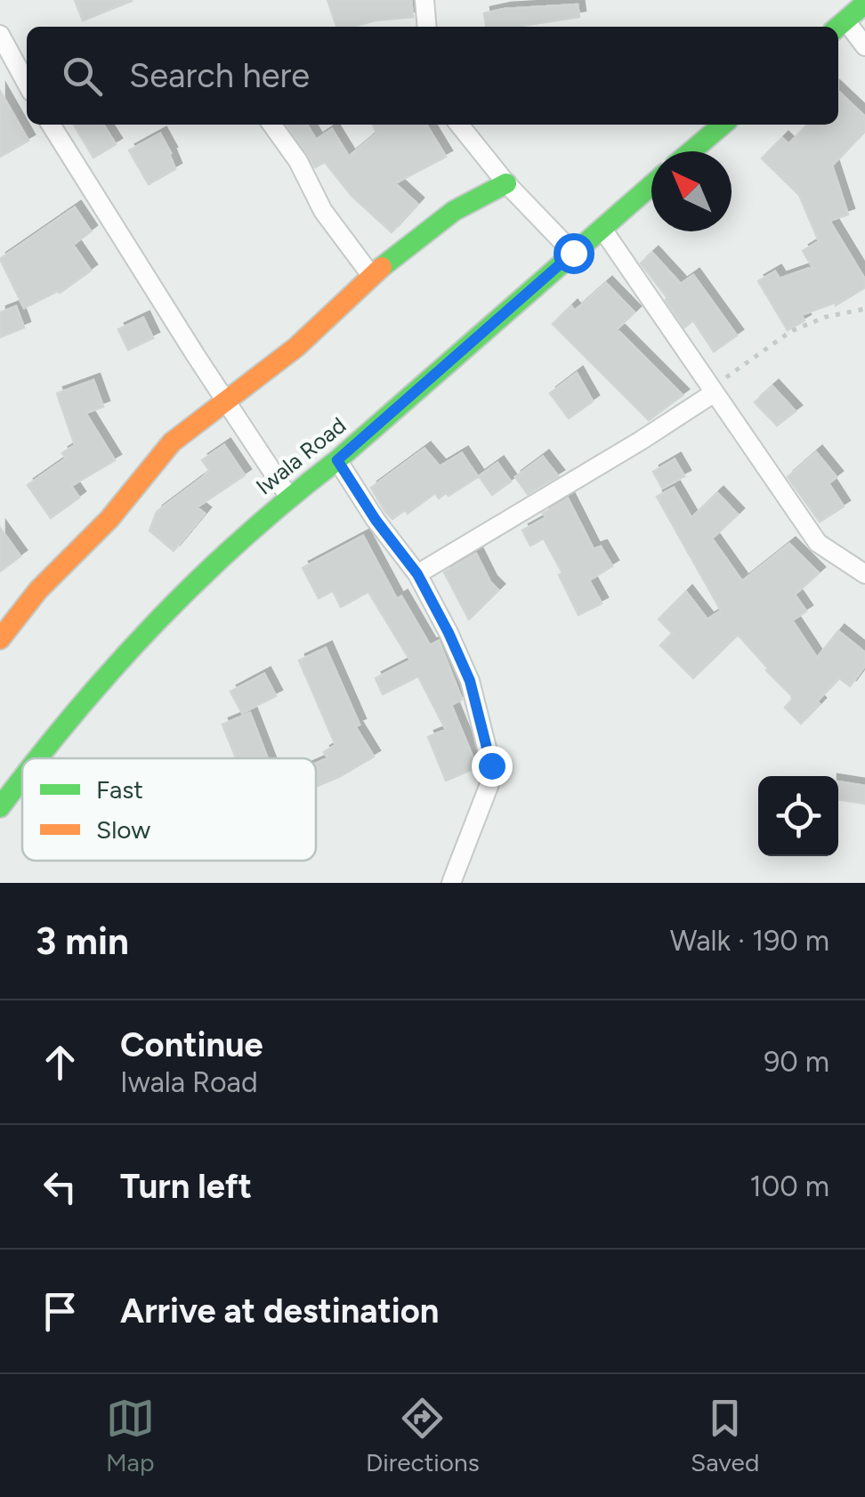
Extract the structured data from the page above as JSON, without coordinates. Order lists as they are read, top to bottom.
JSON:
{
  "streets": {
    "street": ["Iwala Road"]
  },
  "legend": ["Fast", "Slow"],
  "north": "top left",
  "page": {
    "search": "Search here",
    "heading": ["3 min", "Walk · 190 m"],
    "list": [
      ["Continue", "Iwala Road", "90 m"],
      ["Turn left", "100 m"],
      "Arrive at destination"
    ],
    "nav": ["Map", "Directions", "Saved"]
  }
}
